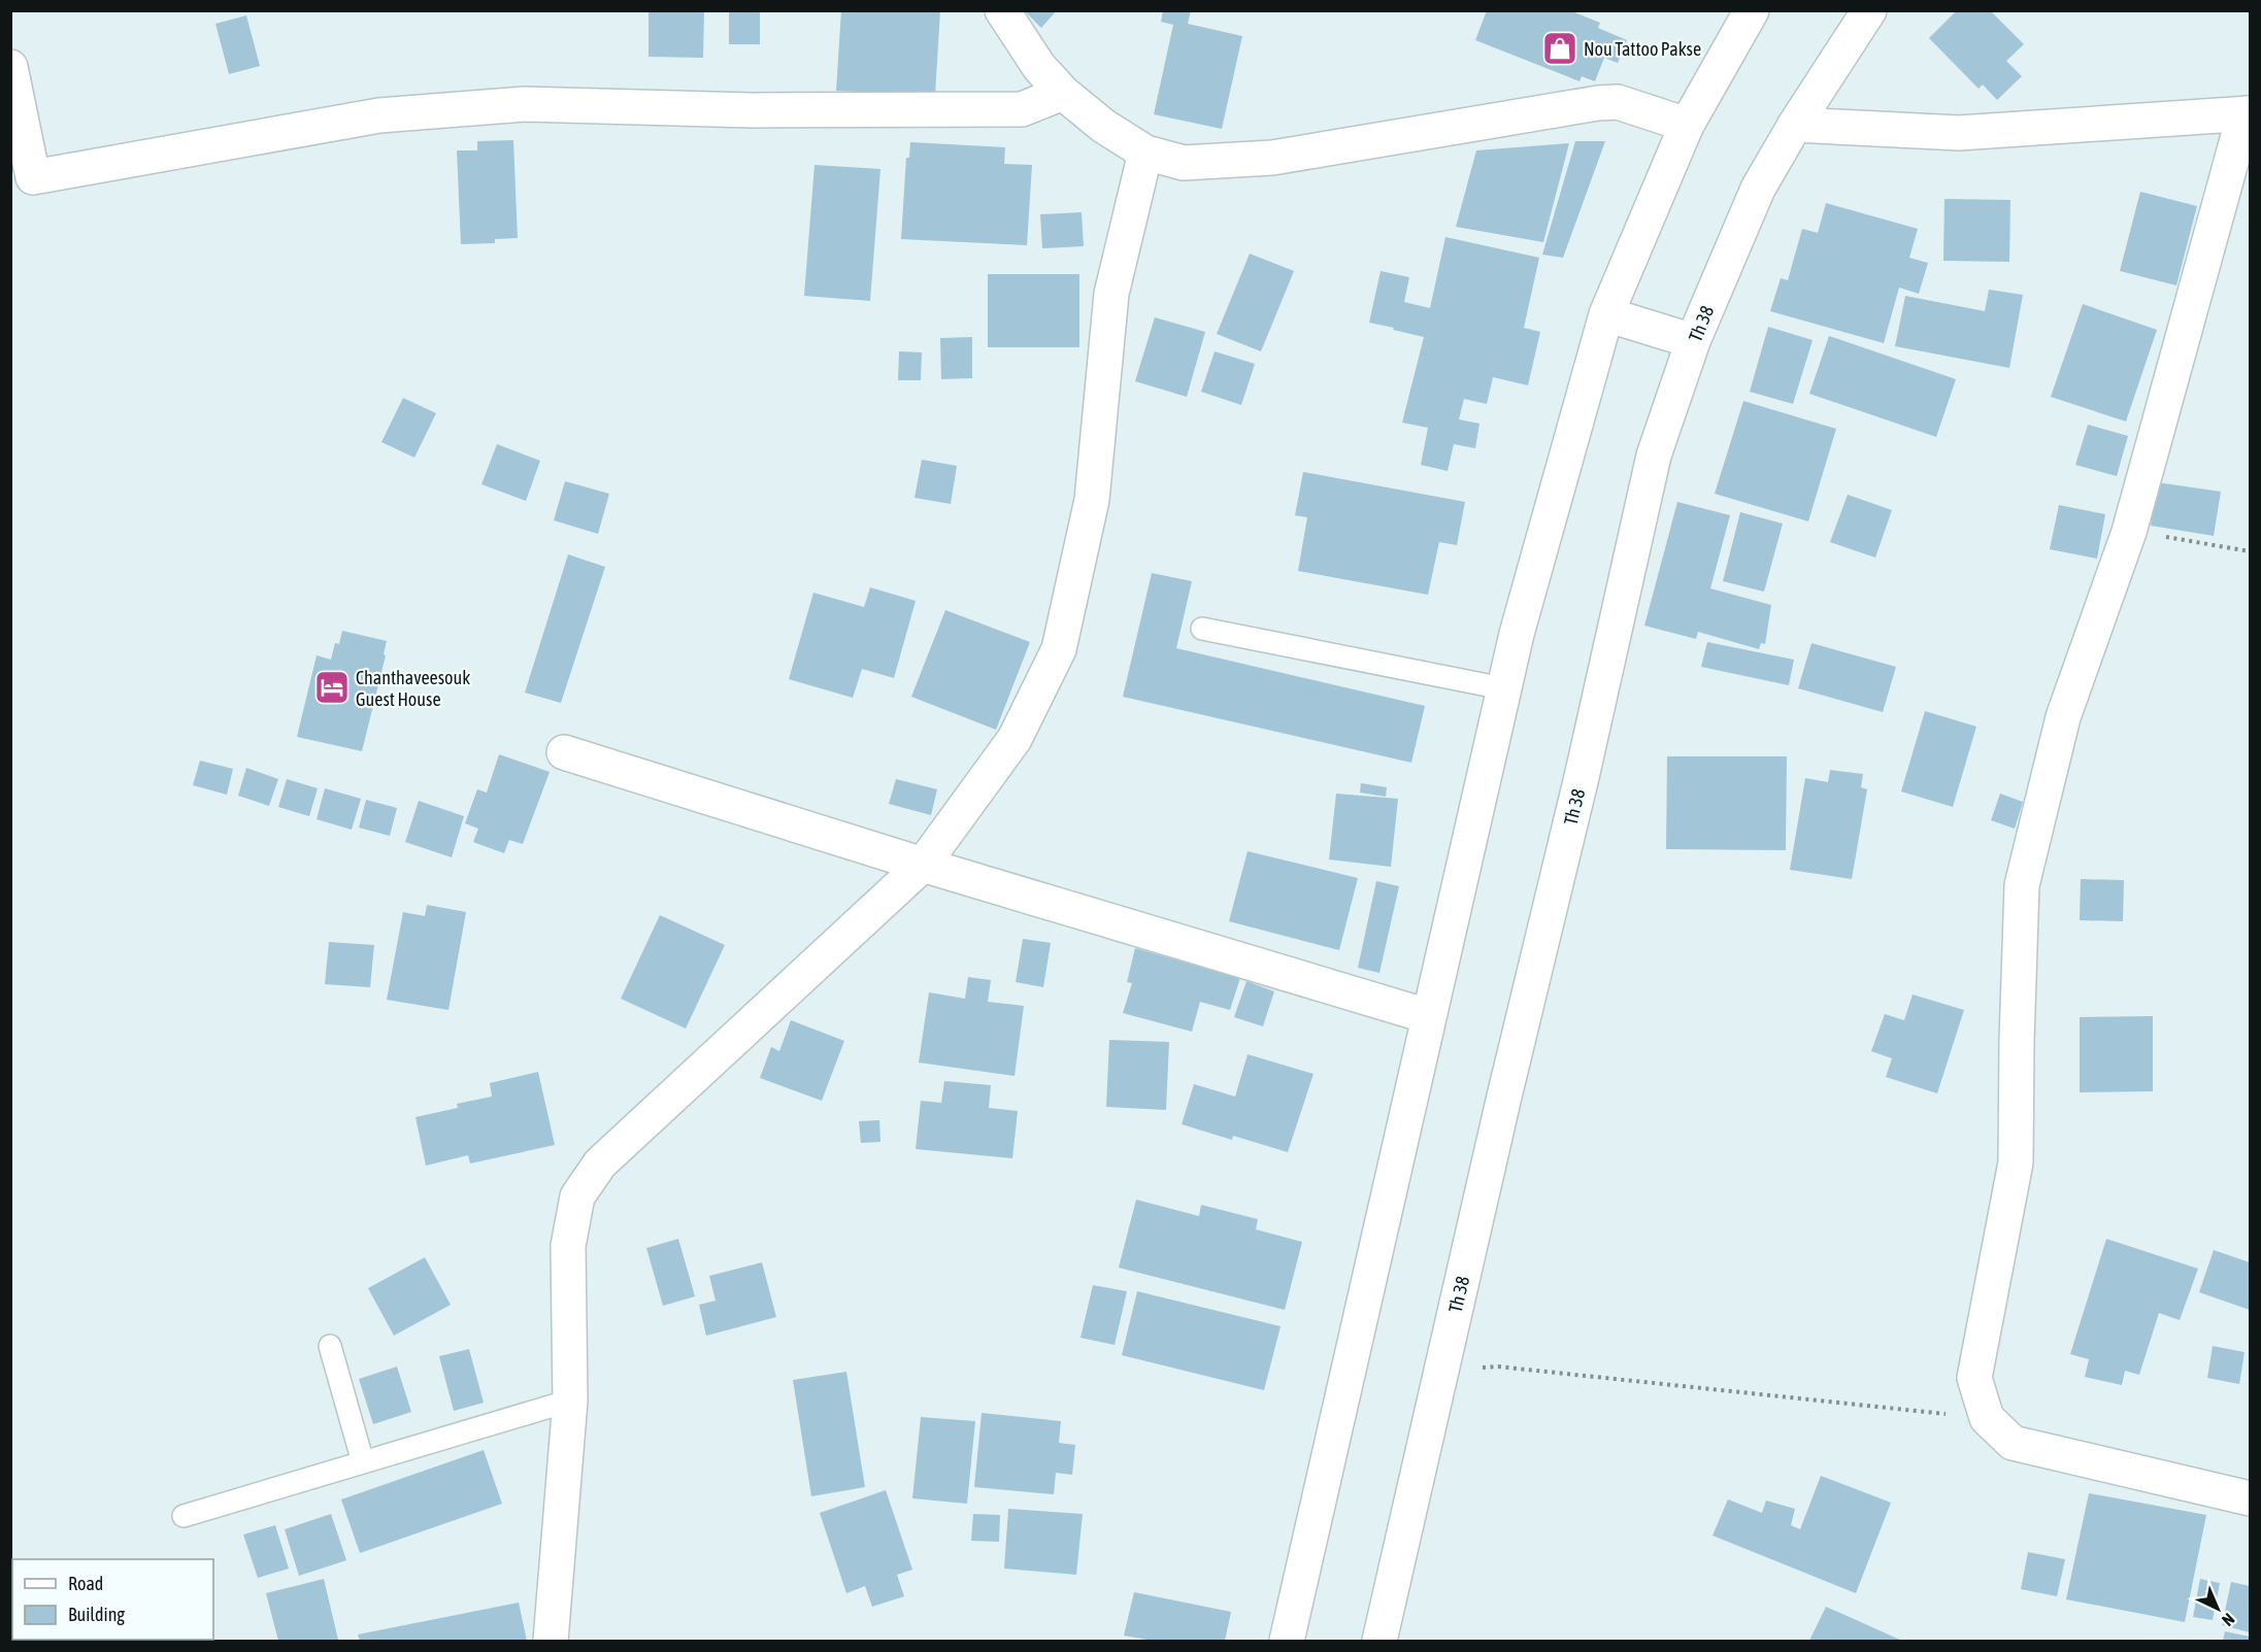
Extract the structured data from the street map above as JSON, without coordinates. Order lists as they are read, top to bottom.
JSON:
{
  "streets": {
    "street": ["Th 38"]
  },
  "places": {
    "shop": ["Nou Tattoo Pakse"],
    "hotel": ["Chanthaveesouk Guest House"]
  },
  "legend": ["Road", "Building"],
  "north": "bottom right"
}
